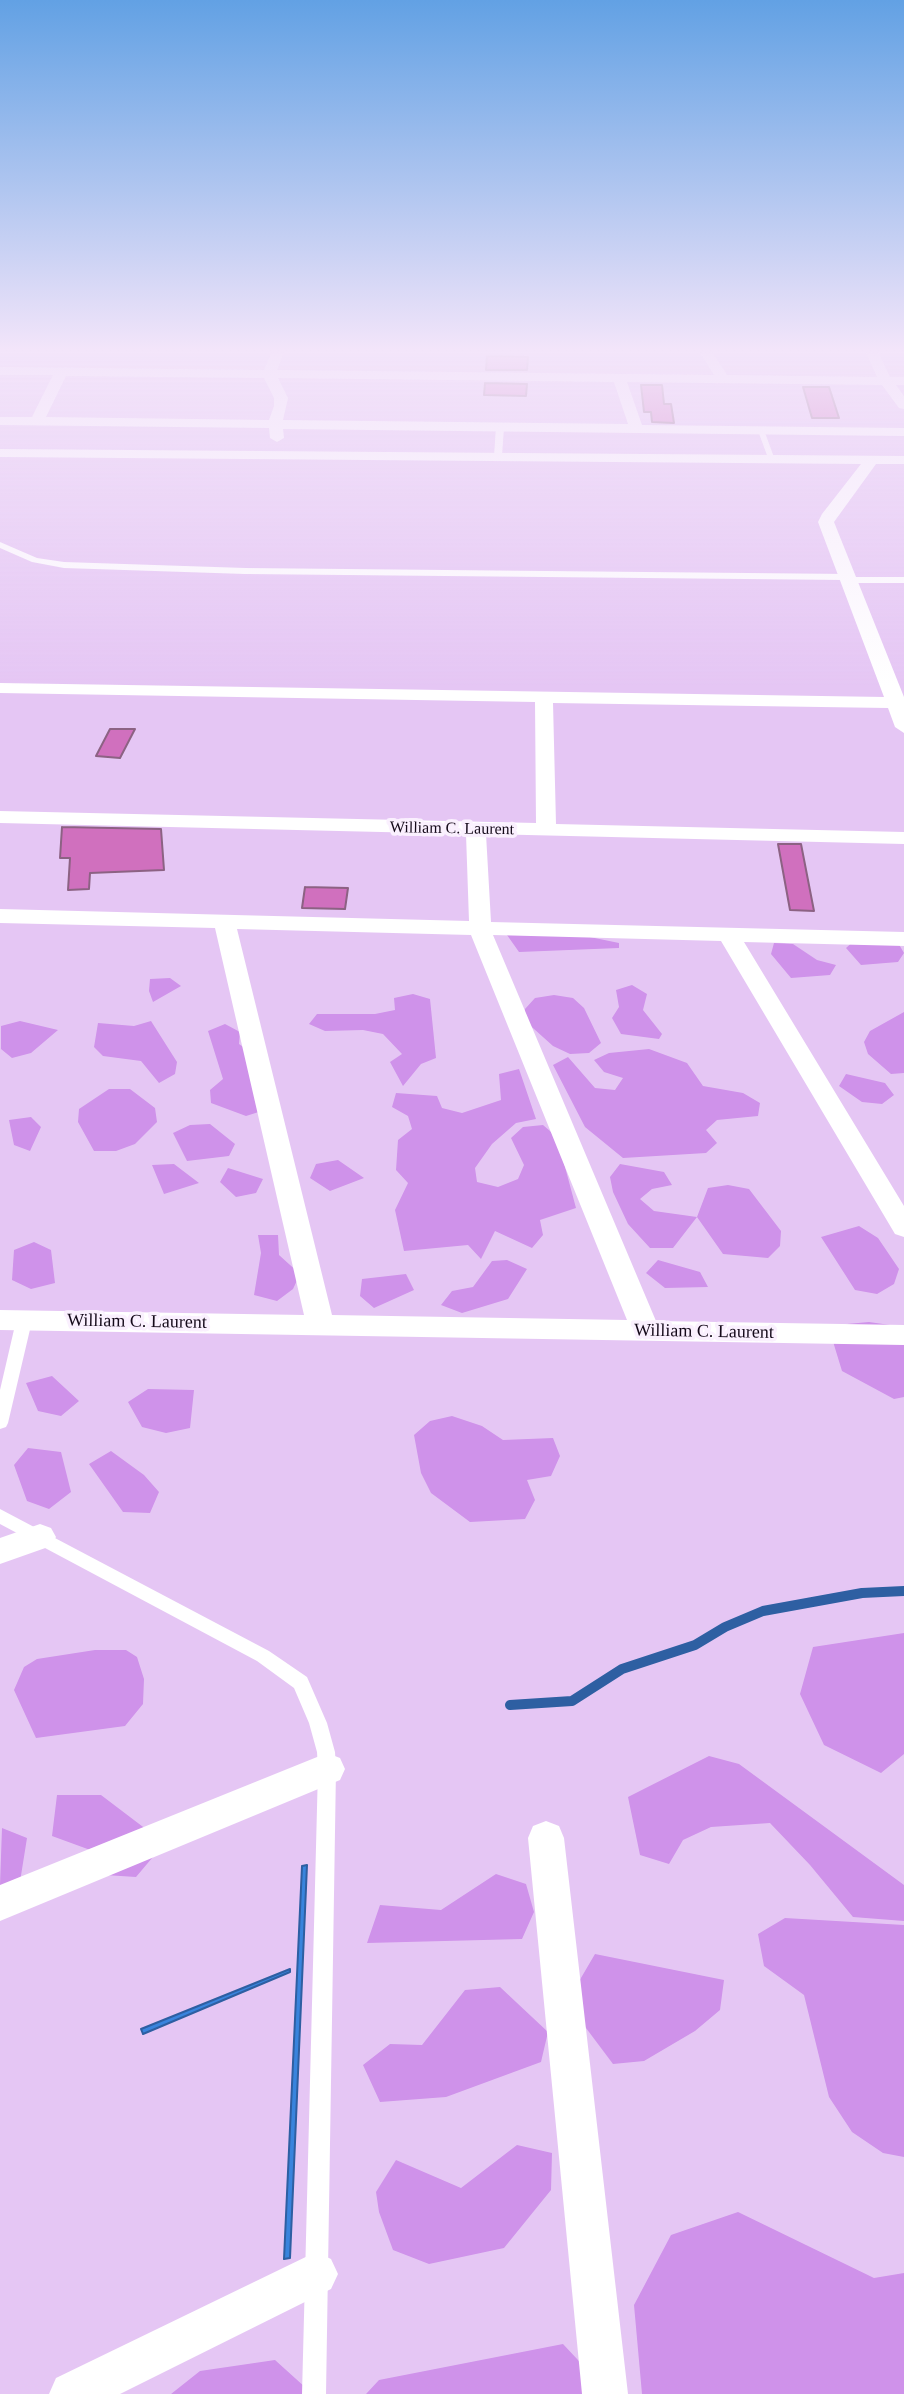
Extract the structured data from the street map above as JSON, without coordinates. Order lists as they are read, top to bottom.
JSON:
{
  "streets": {
    "street": ["William C. Laurent"]
  }
}
